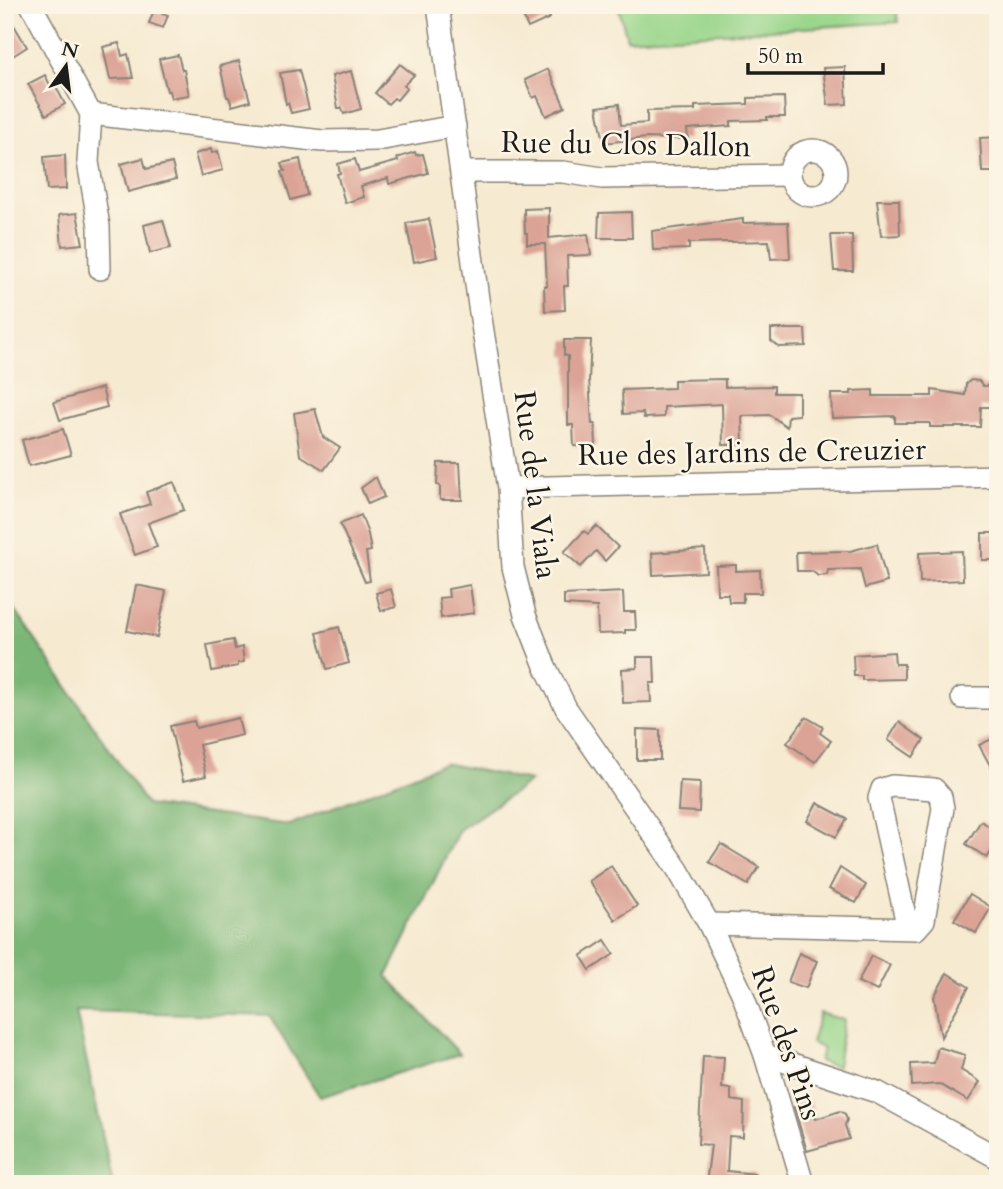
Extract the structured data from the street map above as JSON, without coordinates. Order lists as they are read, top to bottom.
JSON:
{
  "streets": {
    "street": [
      "Rue du Clos Dallon",
      "Rue des Jardins de Creuzier",
      "Rue de la Viala",
      "Rue des Pins"
    ]
  },
  "crossings": [
    ["Rue du Clos Dallon", "Rue de la Viala"],
    ["Rue des Jardins de Creuzier", "Rue de la Viala"],
    ["Rue de la Viala", "Rue des Pins"]
  ],
  "scale_bar": "50 m",
  "north": "top"
}
